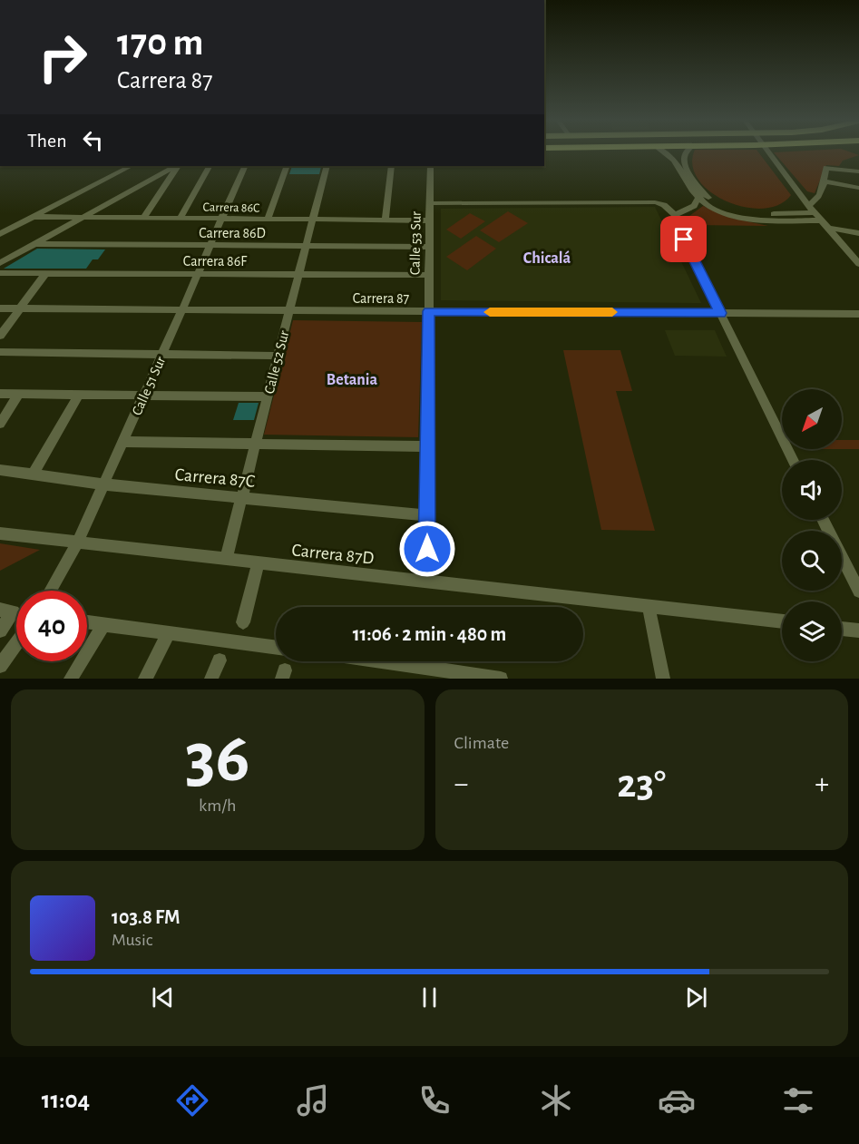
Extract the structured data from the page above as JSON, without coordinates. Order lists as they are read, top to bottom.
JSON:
{
  "streets": {
    "street": [
      "Carrera 86C",
      "Carrera 86D",
      "Calle 53 Sur",
      "Carrera 86F",
      "Carrera 87",
      "Calle 52 Sur",
      "Calle 51 Sur",
      "Carrera 87C",
      "Carrera 87D"
    ]
  },
  "crossings": [
    ["Carrera 86C", "Calle 53 Sur"],
    ["Carrera 86C", "Calle 52 Sur"],
    ["Carrera 86C", "Calle 51 Sur"],
    ["Carrera 86D", "Calle 53 Sur"],
    ["Carrera 86D", "Calle 52 Sur"],
    ["Carrera 86D", "Calle 51 Sur"],
    ["Calle 53 Sur", "Carrera 86F"],
    ["Calle 53 Sur", "Carrera 87"],
    ["Calle 53 Sur", "Carrera 87C"],
    ["Calle 53 Sur", "Carrera 87D"],
    ["Carrera 86F", "Calle 52 Sur"],
    ["Carrera 86F", "Calle 51 Sur"],
    ["Carrera 87", "Calle 52 Sur"],
    ["Carrera 87", "Calle 51 Sur"],
    ["Calle 52 Sur", "Carrera 87C"],
    ["Calle 52 Sur", "Carrera 87D"],
    ["Calle 51 Sur", "Carrera 87C"],
    ["Calle 51 Sur", "Carrera 87D"]
  ],
  "districts": ["Chicalá", "Betania"],
  "north": "bottom left",
  "page": {
    "turn": ["170 m", "Carrera 87"],
    "then": "Then",
    "limit": "40",
    "trip": "11:06 · 2 min · 480 m",
    "tile": [
      ["36", "km/h"],
      "Climate"
    ],
    "heat": ["−", "23°", "+"],
    "song": ["103.8 FM", "Music"],
    "tabs": "11:04"
  }
}
